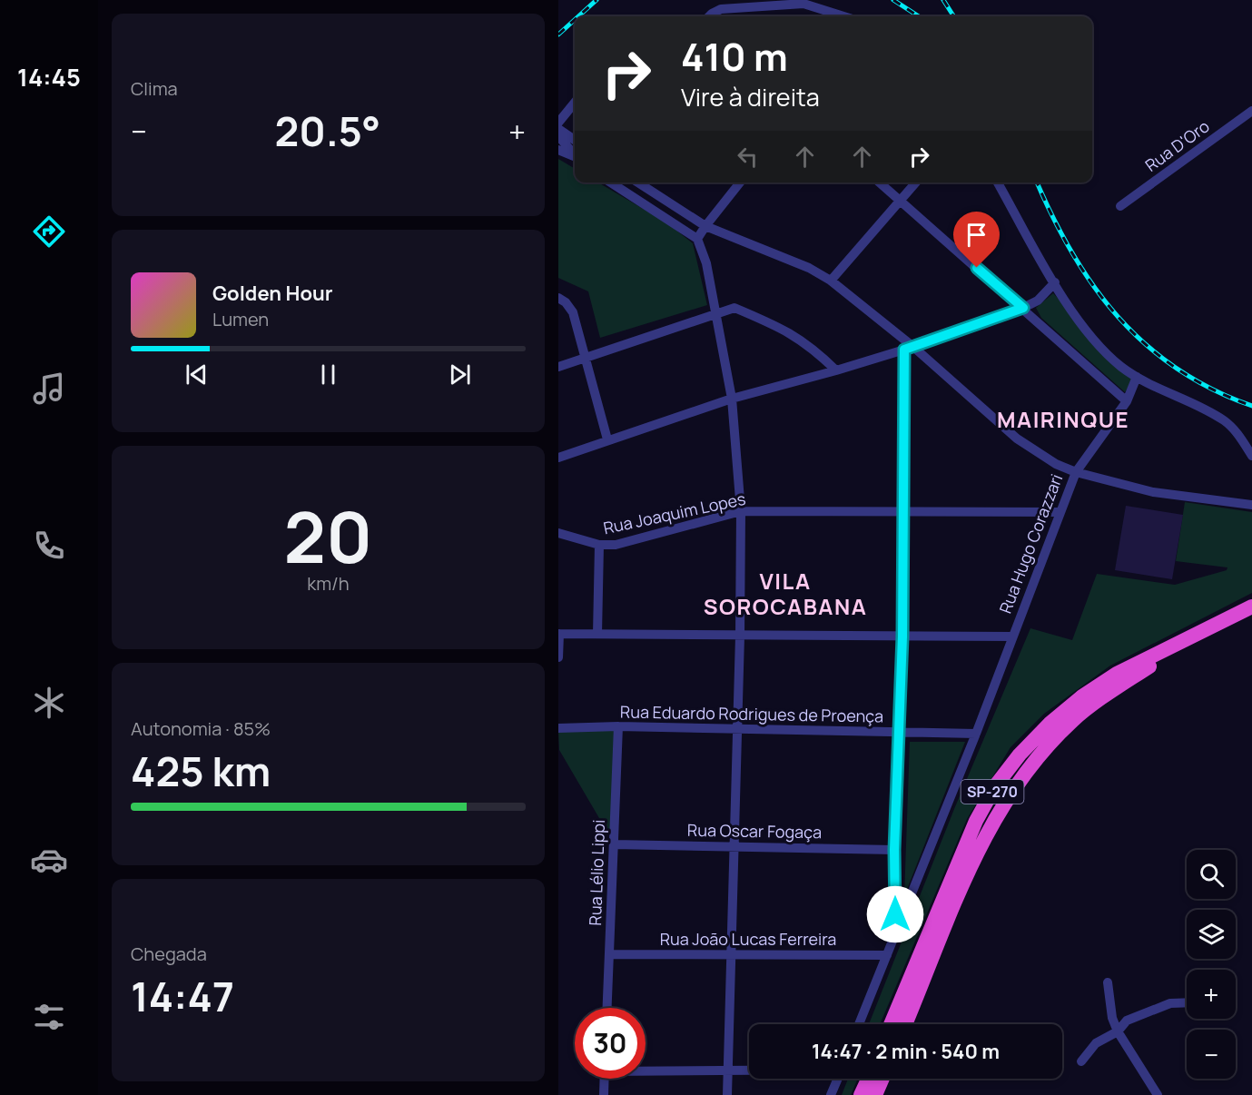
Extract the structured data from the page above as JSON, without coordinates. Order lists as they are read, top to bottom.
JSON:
{
  "streets": {
    "highway": ["SP-270"],
    "street": [
      "Rua D'Oro",
      "Rua Joaquim Lopes",
      "Rua Hugo Corazzari",
      "Rua Eduardo Rodrigues de Proença",
      "Rua Oscar Fogaça",
      "Rua Lélio Lippi",
      "Rua João Lucas Ferreira"
    ]
  },
  "crossings": [
    ["Rua Joaquim Lopes", "Rua Hugo Corazzari"],
    ["Rua Hugo Corazzari", "Rua Eduardo Rodrigues de Proença"],
    ["Rua Hugo Corazzari", "Rua João Lucas Ferreira"],
    ["Rua Eduardo Rodrigues de Proença", "Rua Lélio Lippi"],
    ["Rua Oscar Fogaça", "Rua Lélio Lippi"],
    ["Rua Lélio Lippi", "Rua João Lucas Ferreira"]
  ],
  "districts": ["MAIRINQUE", "VILA SOROCABANA"],
  "page": {
    "tabs": "14:45",
    "tile": [
      "Clima",
      ["20", "km/h"],
      ["Autonomia · 85%", "425 km"],
      ["Chegada", "14:47"]
    ],
    "turn": ["410 m", "Vire à direita"],
    "heat": ["−", "20.5°", "+"],
    "song": ["Golden Hour", "Lumen"],
    "map_buttons": ["+", "−"],
    "limit": "30",
    "trip": "14:47 · 2 min · 540 m"
  }
}
